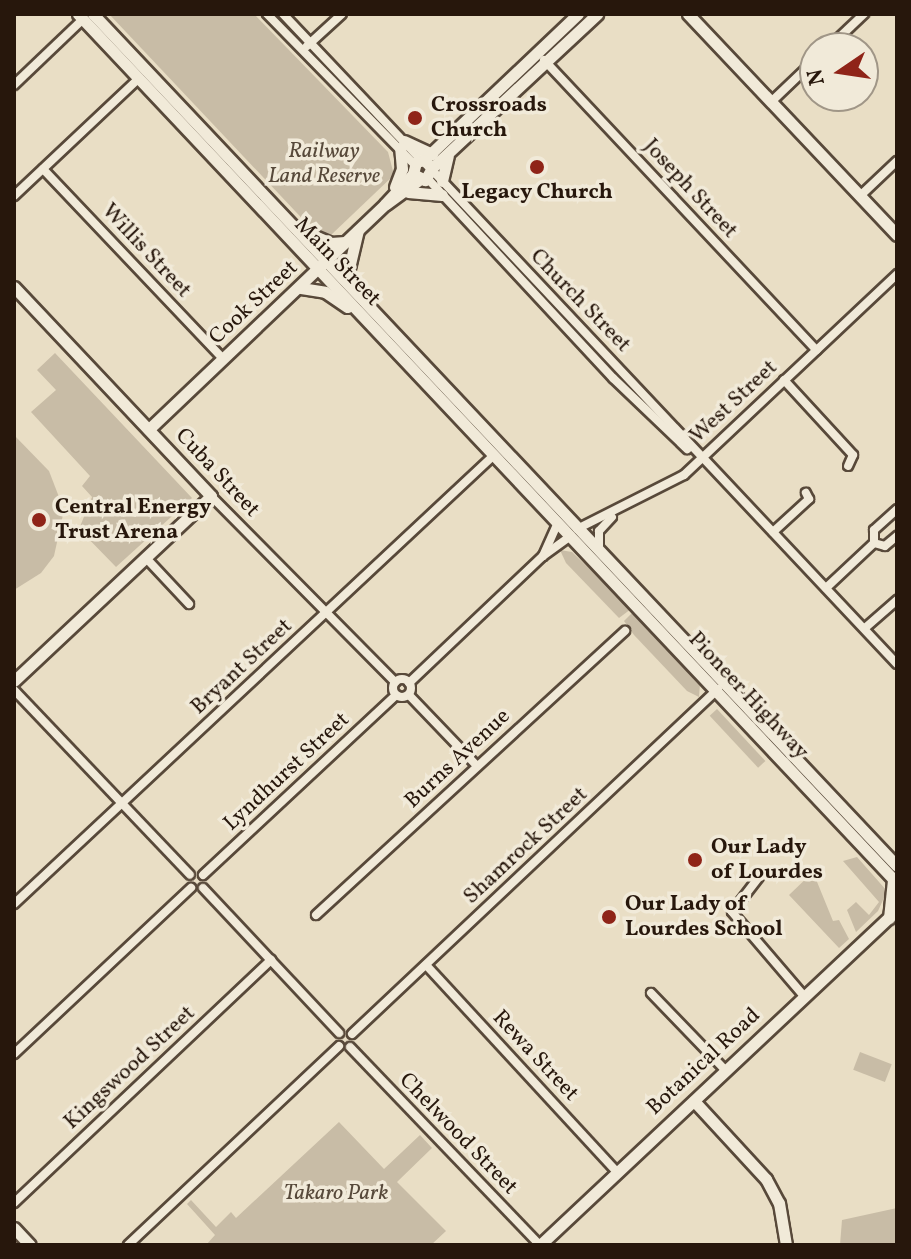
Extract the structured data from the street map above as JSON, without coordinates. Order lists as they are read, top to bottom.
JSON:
{
  "streets": {
    "main road": [
      "Main Street",
      "Cook Street",
      "Cuba Street",
      "Pioneer Highway",
      "Botanical Road"
    ],
    "street": [
      "Joseph Street",
      "Willis Street",
      "Church Street",
      "West Street",
      "Bryant Street",
      "Burns Avenue",
      "Lyndhurst Street",
      "Shamrock Street",
      "Rewa Street",
      "Kingswood Street",
      "Chelwood Street"
    ]
  },
  "crossings": [
    ["Joseph Street", "Cook Street"],
    ["Joseph Street", "West Street"],
    ["Willis Street", "Cook Street"],
    ["Main Street", "Cook Street"],
    ["Main Street", "West Street"],
    ["Main Street", "Bryant Street"],
    ["Main Street", "Pioneer Highway"],
    ["Church Street", "Cook Street"],
    ["Church Street", "West Street"],
    ["Cook Street", "Cuba Street"],
    ["West Street", "Pioneer Highway"],
    ["Cuba Street", "Bryant Street"],
    ["Pioneer Highway", "Shamrock Street"],
    ["Shamrock Street", "Rewa Street"],
    ["Rewa Street", "Botanical Road"],
    ["Botanical Road", "Chelwood Street"]
  ],
  "parks": ["Railway Land Reserve", "Takaro Park"],
  "places": [
    "Crossroads Church",
    "Legacy Church",
    "Central Energy Trust Arena",
    "Our Lady of Lourdes",
    "Our Lady of Lourdes School"
  ],
  "north": "left"
}
